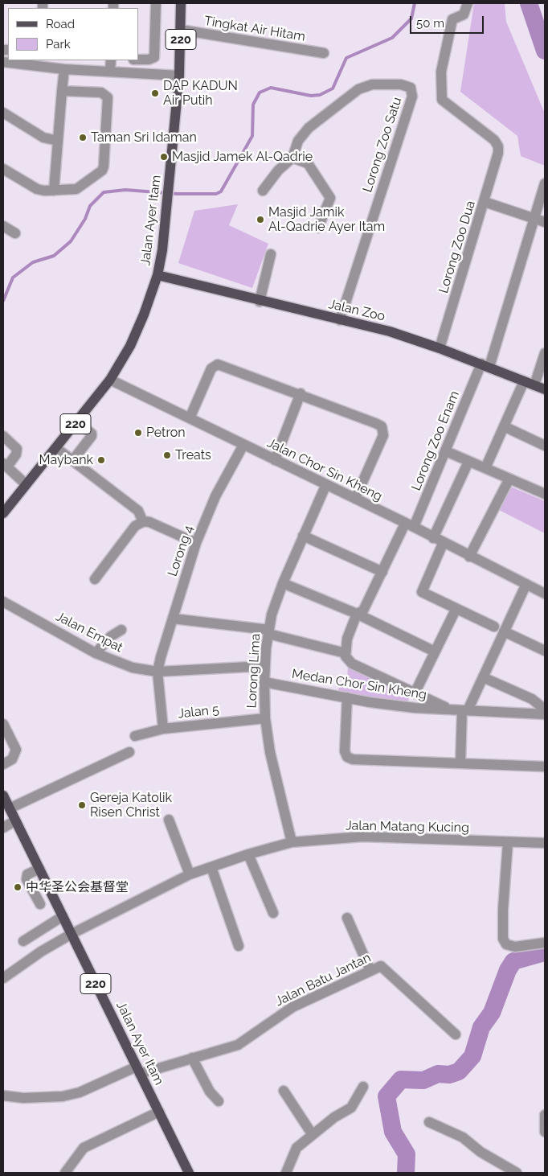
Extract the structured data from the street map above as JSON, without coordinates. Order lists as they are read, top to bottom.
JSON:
{
  "streets": {
    "main road": ["220", "Jalan Ayer Itam", "Jalan Zoo"],
    "street": [
      "Tingkat Air Hitam",
      "Lorong Zoo Satu",
      "Lorong Zoo Dua",
      "Lorong Zoo Enam",
      "Jalan Chor Sin Kheng",
      "Lorong 4",
      "Jalan Empat",
      "Lorong Lima",
      "Medan Chor Sin Kheng",
      "Jalan 5",
      "Jalan Matang Kucing",
      "Jalan Batu Jantan"
    ]
  },
  "crossings": [
    ["Tingkat Air Hitam", "Jalan Ayer Itam"],
    ["Lorong Zoo Satu", "Jalan Zoo"],
    ["Jalan Ayer Itam", "Jalan Zoo"],
    ["Jalan Ayer Itam", "Jalan Chor Sin Kheng"],
    ["Jalan Ayer Itam", "Jalan Matang Kucing"],
    ["Jalan Ayer Itam", "Jalan Batu Jantan"],
    ["Lorong Zoo Dua", "Jalan Zoo"],
    ["Jalan Zoo", "Lorong Zoo Enam"],
    ["Lorong Zoo Enam", "Jalan Chor Sin Kheng"],
    ["Lorong Zoo Enam", "Medan Chor Sin Kheng"],
    ["Jalan Chor Sin Kheng", "Lorong 4"],
    ["Jalan Chor Sin Kheng", "Lorong Lima"],
    ["Lorong 4", "Jalan Empat"],
    ["Jalan Empat", "Lorong Lima"],
    ["Lorong Lima", "Medan Chor Sin Kheng"],
    ["Lorong Lima", "Jalan 5"],
    ["Lorong Lima", "Jalan Matang Kucing"]
  ],
  "places": [
    "DAP KADUN Air Putih",
    "Taman Sri Idaman",
    "Masjid Jamek Al-Qadrie",
    "Masjid Jamik Al-Qadrie Ayer Itam",
    "Petron",
    "Treats",
    "Maybank",
    "Gereja Katolik Risen Christ",
    "中华圣公会基督堂"
  ],
  "legend": ["Road", "Park"],
  "scale_bar": "50 m"
}
